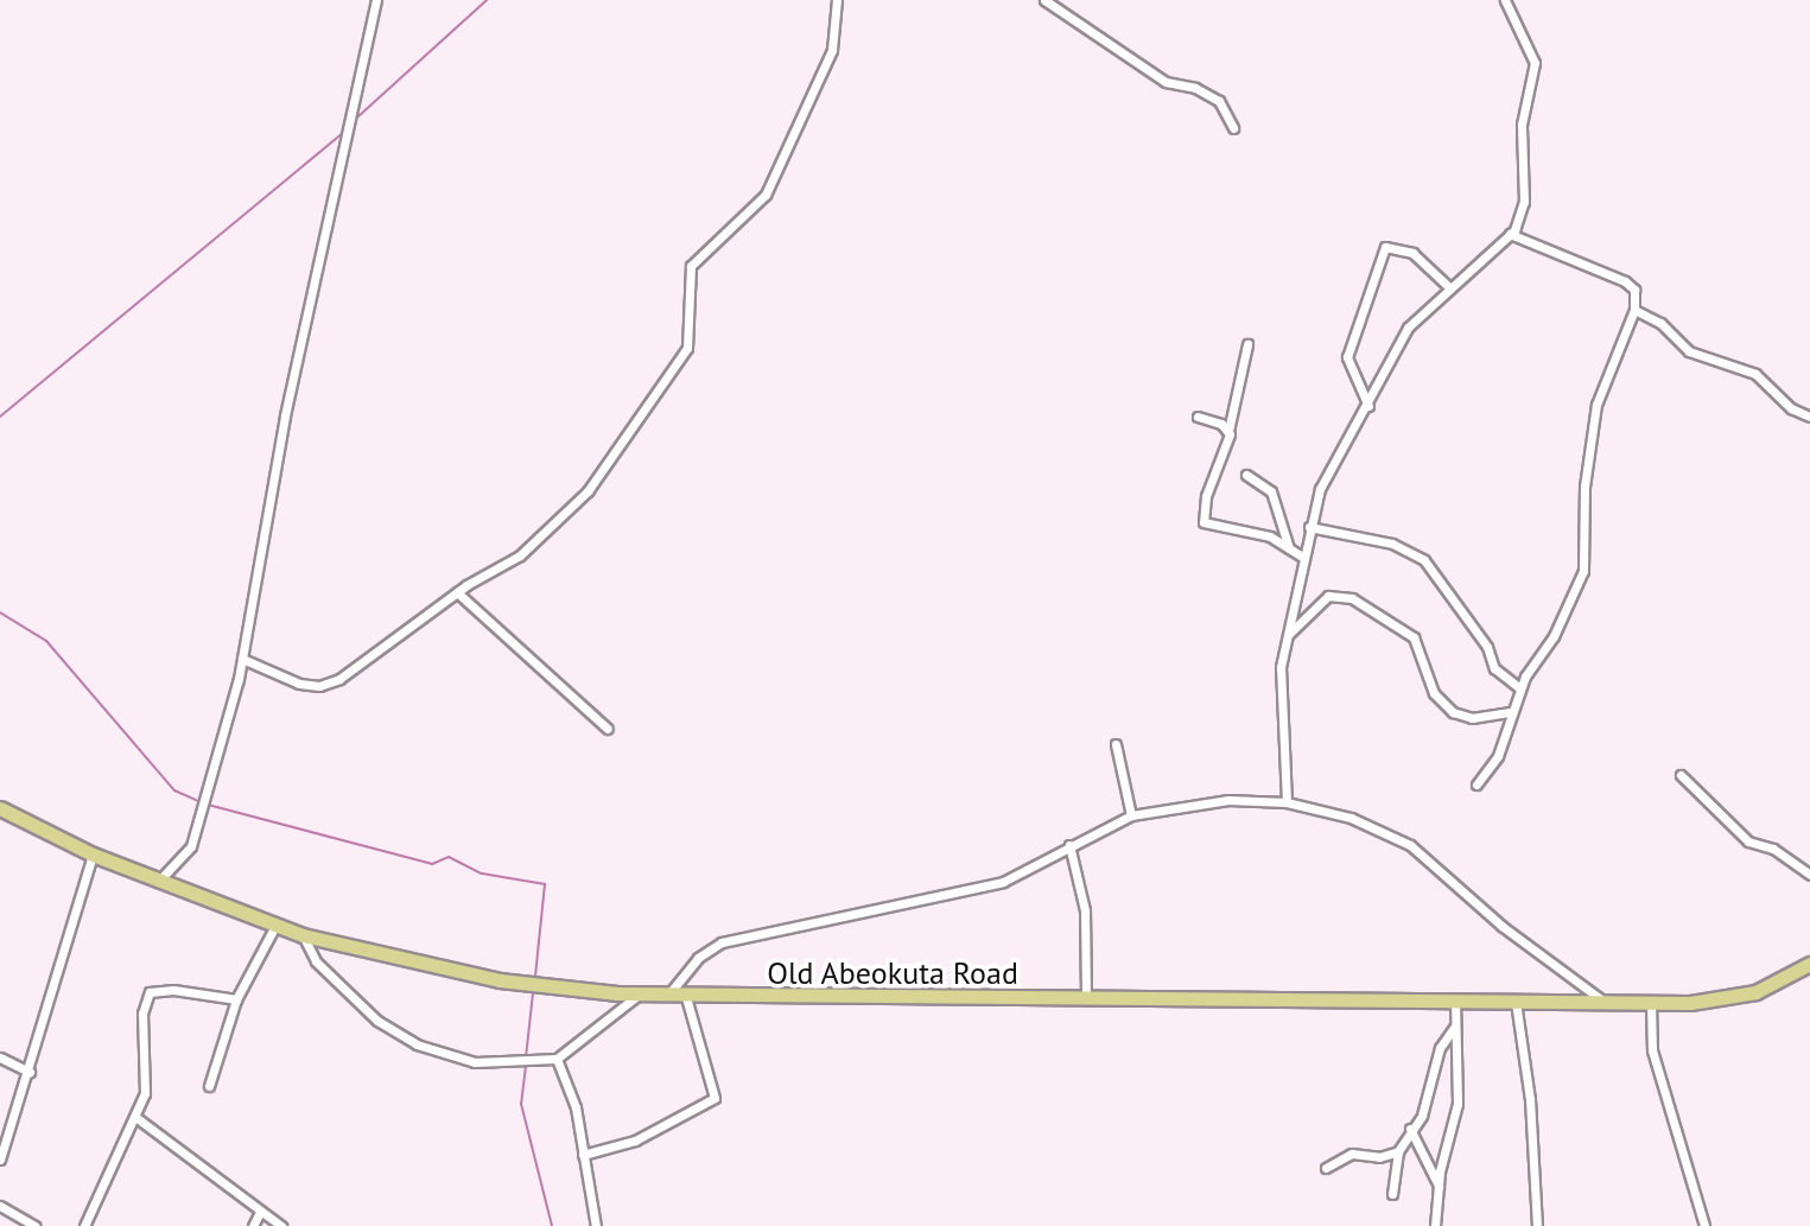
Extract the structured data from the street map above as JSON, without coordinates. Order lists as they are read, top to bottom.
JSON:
{
  "streets": {
    "highway": ["Old Abeokuta Road"]
  }
}
